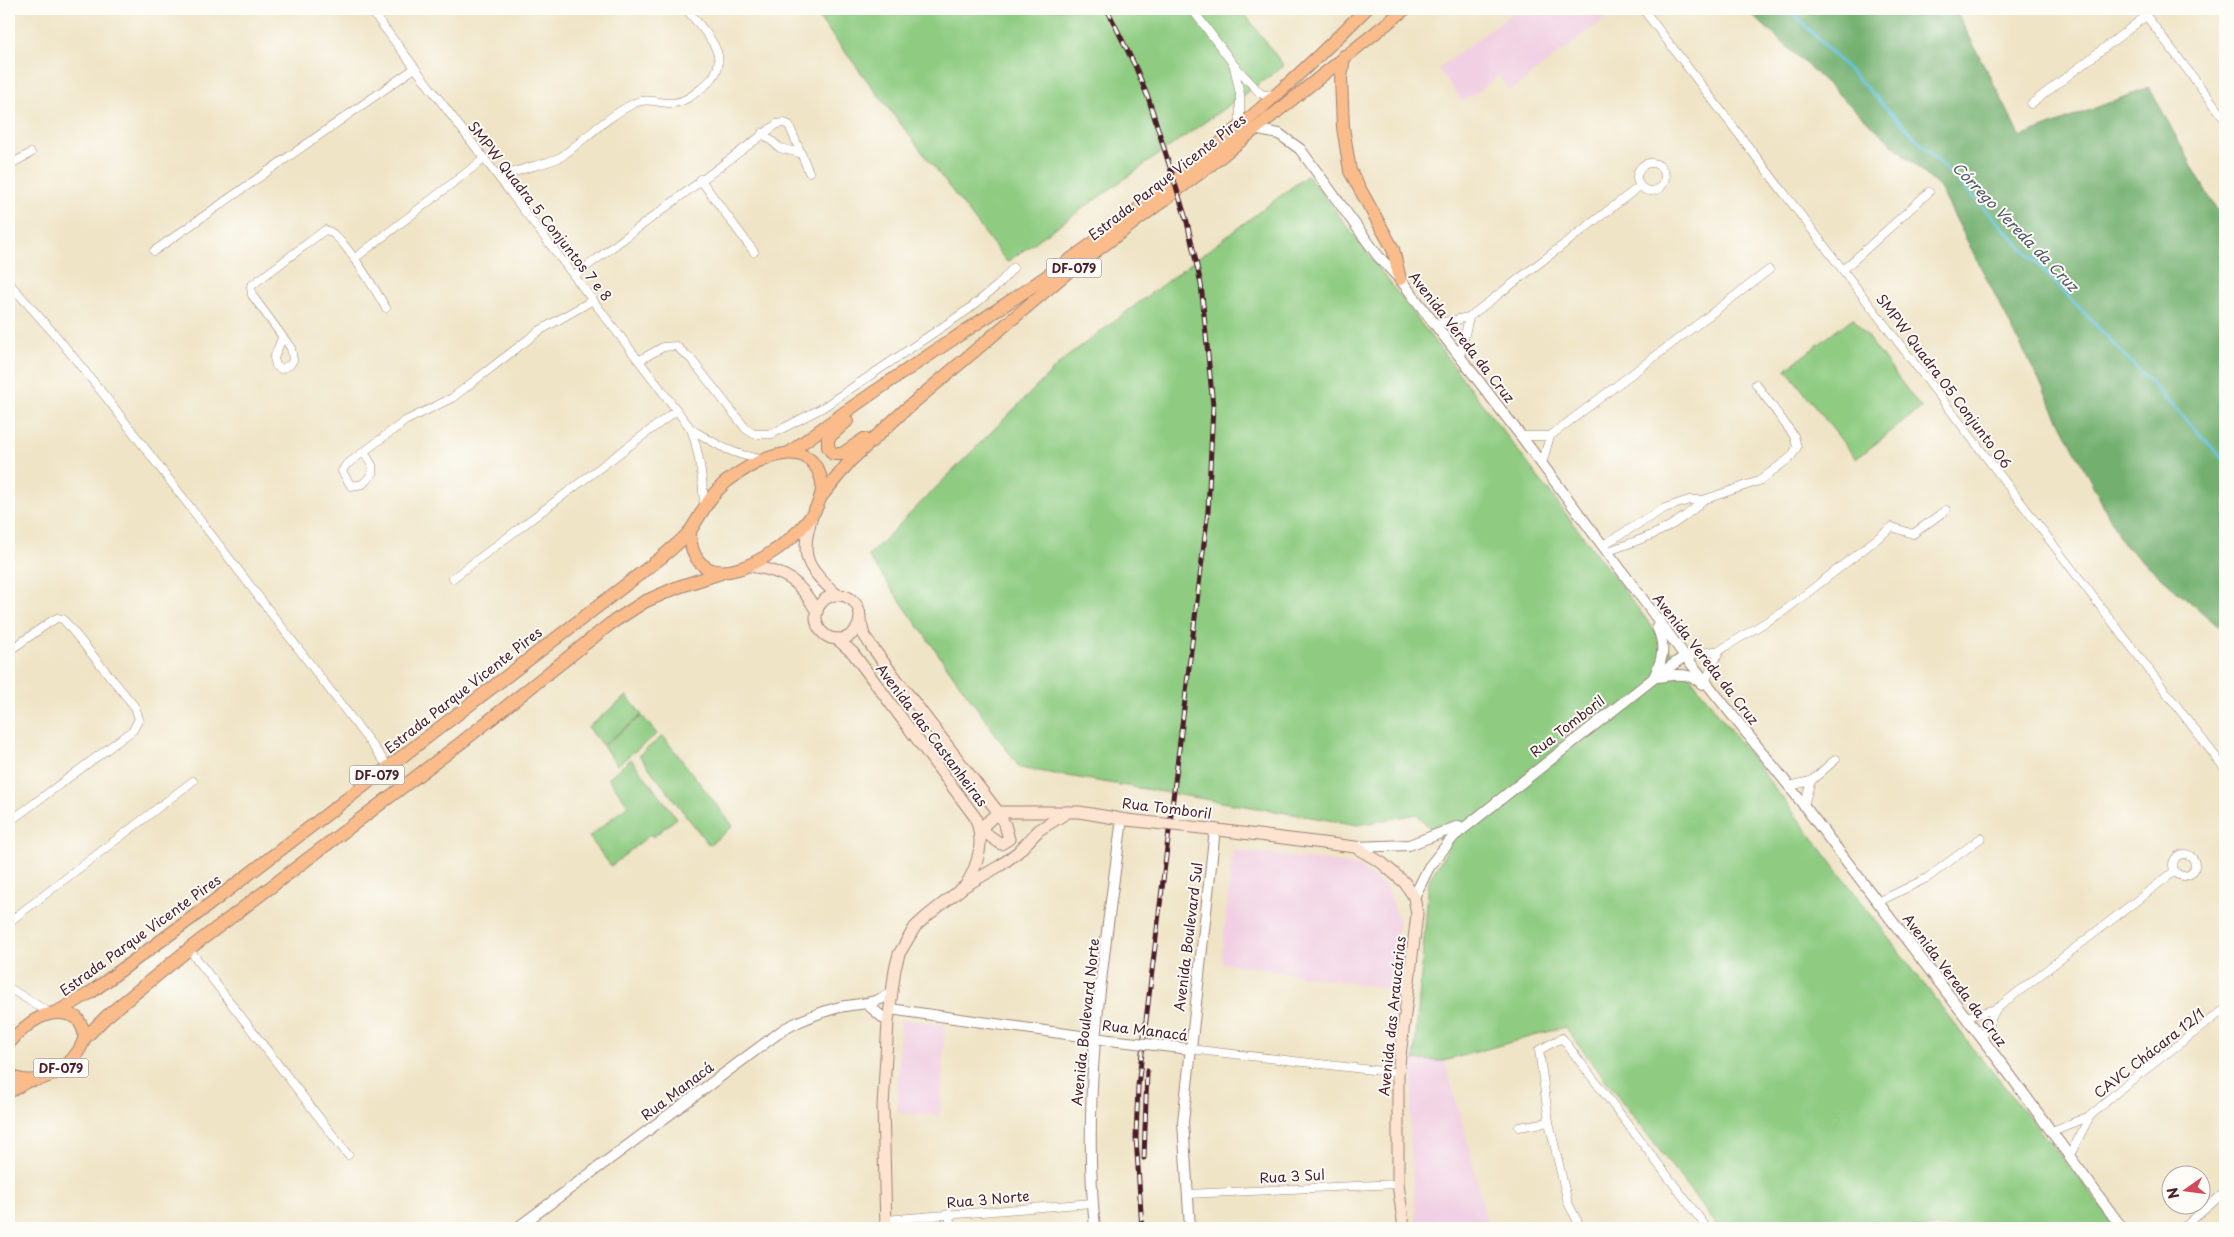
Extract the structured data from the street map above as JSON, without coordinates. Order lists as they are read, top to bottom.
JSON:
{
  "streets": {
    "main road": [
      "Estrada Parque Vicente Pires",
      "DF-079",
      "Rua Tomboril",
      "Avenida das Castanheiras",
      "Avenida das Araucárias"
    ],
    "street": [
      "SMPW Quadra 5 Conjuntos 7 e 8",
      "Avenida Vereda da Cruz",
      "SMPW Quadra 05 Conjunto 06",
      "Avenida Boulevard Sul",
      "Avenida Boulevard Norte",
      "Rua Manacá",
      "CAVC Chácara 12/1",
      "Rua 3 Sul",
      "Rua 3 Norte"
    ]
  },
  "crossings": [
    ["Estrada Parque Vicente Pires", "SMPW Quadra 5 Conjuntos 7 e 8"],
    ["Estrada Parque Vicente Pires", "DF-079"],
    ["Estrada Parque Vicente Pires", "Avenida Vereda da Cruz"],
    ["SMPW Quadra 5 Conjuntos 7 e 8", "DF-079"],
    ["Avenida Vereda da Cruz", "Rua Tomboril"],
    ["Avenida Vereda da Cruz", "CAVC Chácara 12/1"],
    ["Rua Tomboril", "Avenida das Castanheiras"],
    ["Rua Tomboril", "Avenida Boulevard Sul"],
    ["Rua Tomboril", "Avenida das Araucárias"],
    ["Rua Tomboril", "Avenida Boulevard Norte"],
    ["Avenida das Castanheiras", "Rua Manacá"],
    ["Avenida das Castanheiras", "Rua 3 Norte"],
    ["Avenida Boulevard Sul", "Rua Manacá"],
    ["Avenida Boulevard Sul", "Rua 3 Sul"],
    ["Avenida das Araucárias", "Rua Manacá"],
    ["Avenida das Araucárias", "Rua 3 Sul"],
    ["Avenida Boulevard Norte", "Rua Manacá"],
    ["Avenida Boulevard Norte", "Rua 3 Norte"]
  ],
  "water": ["Córrego Vereda da Cruz"],
  "north": "left"
}
